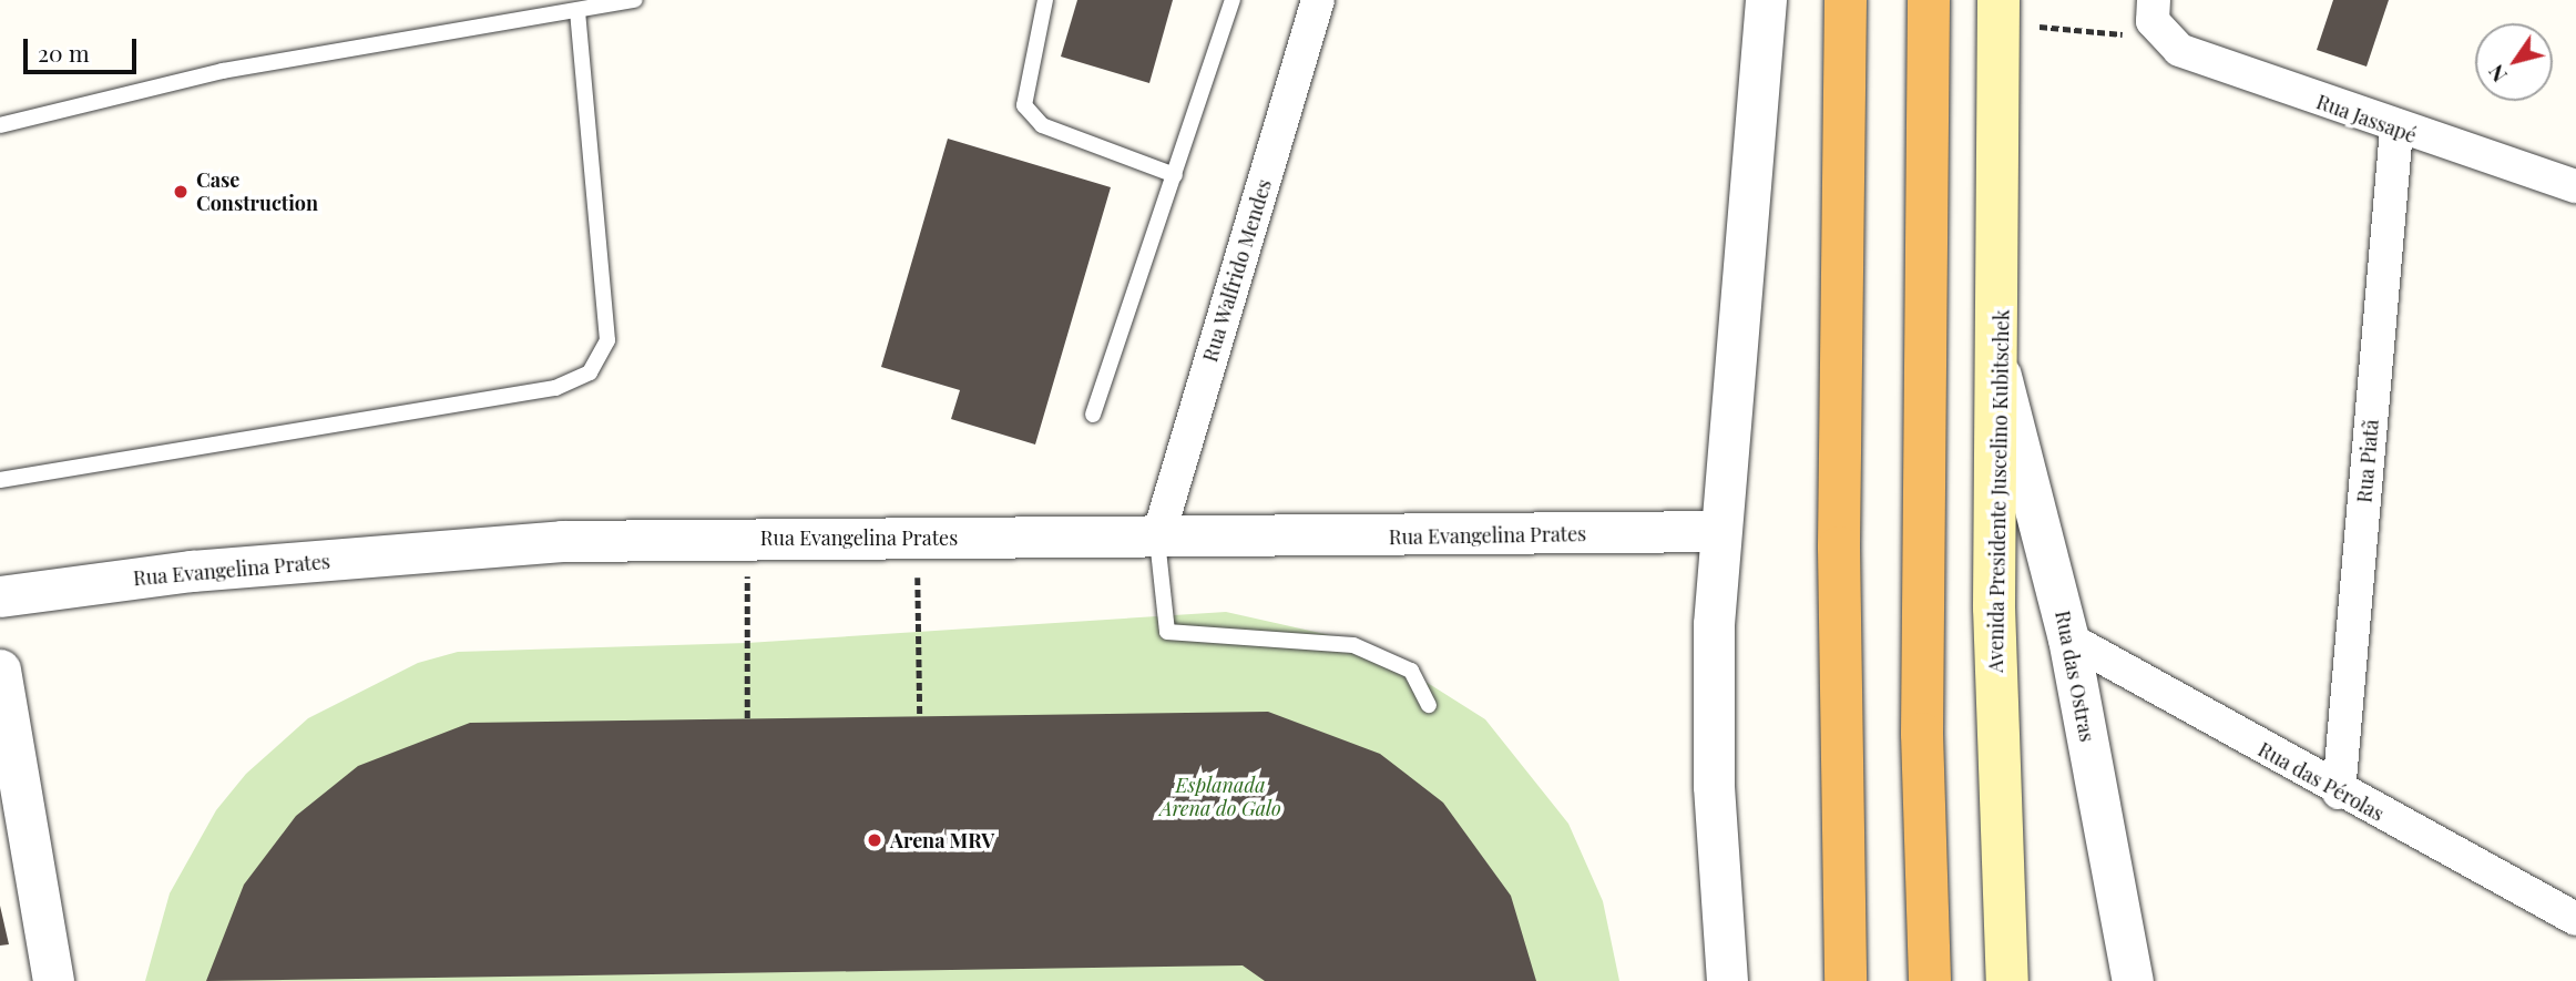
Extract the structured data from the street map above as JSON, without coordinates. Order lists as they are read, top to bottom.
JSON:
{
  "streets": {
    "main road": ["Avenida Presidente Juscelino Kubitschek"],
    "street": [
      "Rua Jassapé",
      "Rua Walfrido Mendes",
      "Rua Piatã",
      "Rua Evangelina Prates",
      "Rua das Ostras",
      "Rua das Pérolas"
    ]
  },
  "crossings": [
    ["Rua Jassapé", "Rua Piatã"],
    ["Rua Walfrido Mendes", "Rua Evangelina Prates"],
    ["Rua Piatã", "Rua das Pérolas"],
    ["Avenida Presidente Juscelino Kubitschek", "Rua das Ostras"],
    ["Rua das Ostras", "Rua das Pérolas"]
  ],
  "parks": ["Esplanada Arena do Galo"],
  "places": ["Case Construction", "Arena MRV"],
  "scale_bar": "20 m",
  "north": "bottom left"
}
